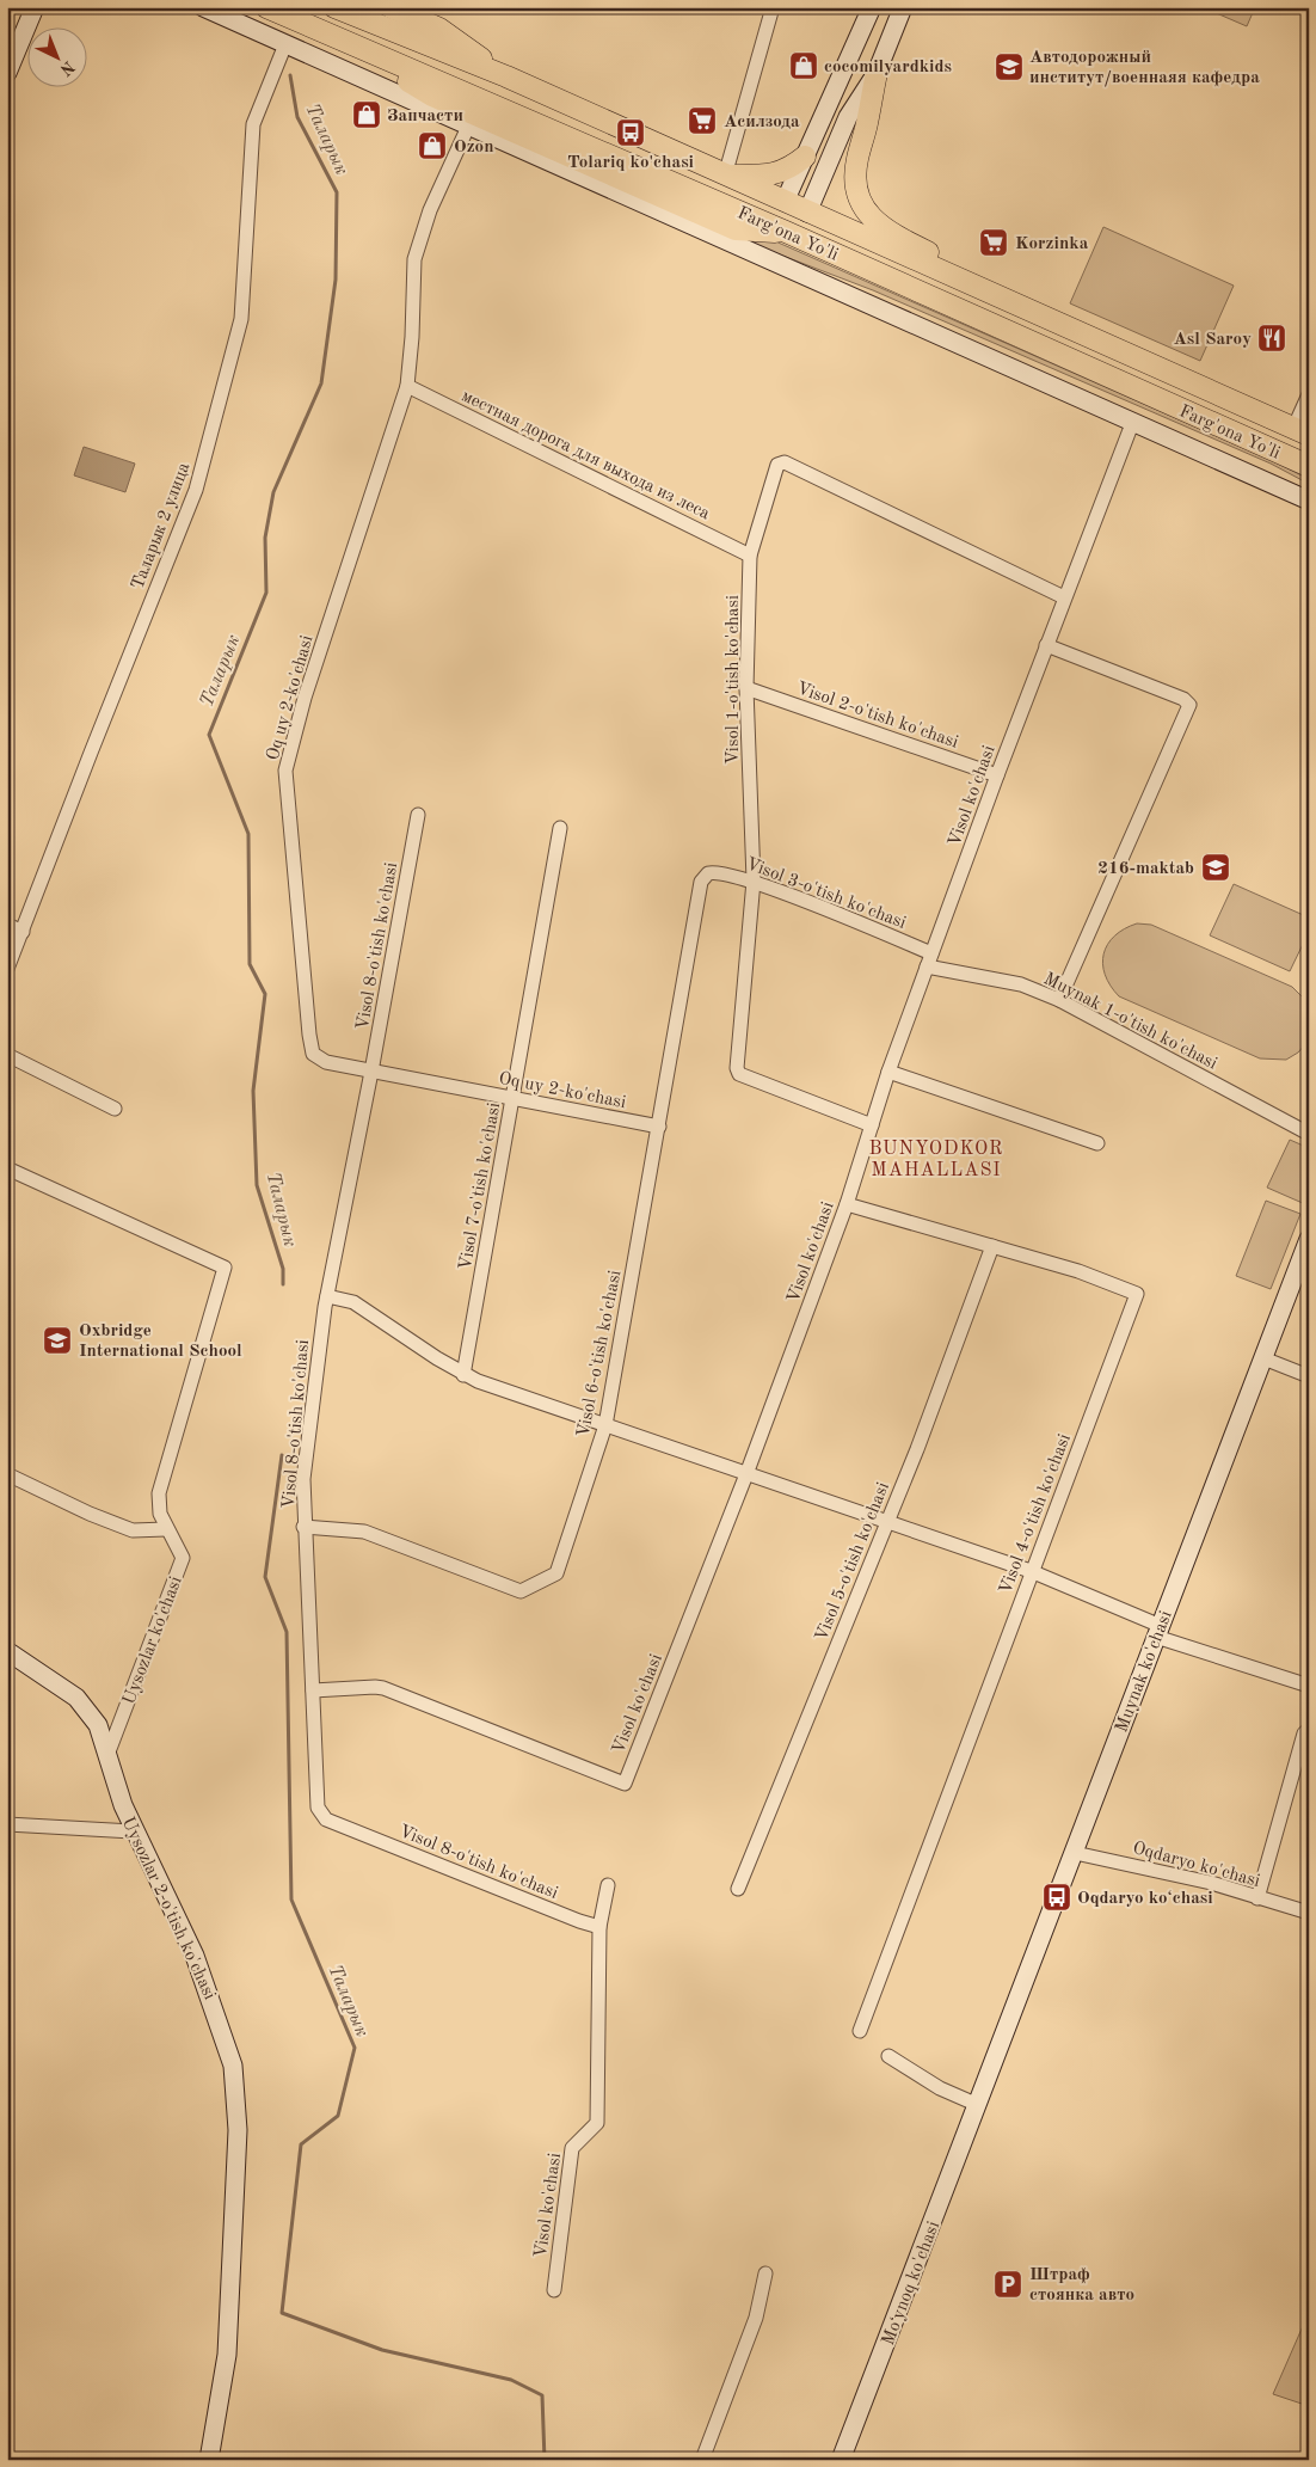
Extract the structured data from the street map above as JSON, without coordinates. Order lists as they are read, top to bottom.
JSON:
{
  "streets": {
    "main road": ["Farg'ona Yo'li"],
    "street": [
      "местная дорога для выхода из леса",
      "Таларык 2 улица",
      "Visol 1-o'tish ko'chasi",
      "Oq uy 2-ko'chasi",
      "Visol 2-o'tish ko'chasi",
      "Visol ko'chasi",
      "Visol 3-o'tish ko'chasi",
      "Visol 8-o'tish ko'chasi",
      "Muynak 1-o'tish ko'chasi",
      "Visol 7-o'tish ko'chasi",
      "Visol 6-o'tish ko'chasi",
      "Visol 4-o'tish ko'chasi",
      "Visol 5-o'tish ko'chasi",
      "Uysozlar ko'chasi",
      "Muynak ko'chasi",
      "Oqdaryo ko'chasi",
      "Uysozlar 2-o'tish ko'chasi",
      "Moʻynoq ko'chasi"
    ]
  },
  "crossings": [
    ["Farg'ona Yo'li", "Таларык 2 улица"],
    ["Farg'ona Yo'li", "Oq uy 2-ko'chasi"],
    ["Farg'ona Yo'li", "Visol ko'chasi"],
    ["местная дорога для выхода из леса", "Visol 1-o'tish ko'chasi"],
    ["местная дорога для выхода из леса", "Oq uy 2-ko'chasi"],
    ["Visol 1-o'tish ko'chasi", "Visol 2-o'tish ko'chasi"],
    ["Visol 1-o'tish ko'chasi", "Visol ko'chasi"],
    ["Visol 1-o'tish ko'chasi", "Visol 3-o'tish ko'chasi"],
    ["Oq uy 2-ko'chasi", "Visol 8-o'tish ko'chasi"],
    ["Oq uy 2-ko'chasi", "Visol 7-o'tish ko'chasi"],
    ["Oq uy 2-ko'chasi", "Visol 6-o'tish ko'chasi"],
    ["Visol 2-o'tish ko'chasi", "Visol ko'chasi"],
    ["Visol ko'chasi", "Visol 3-o'tish ko'chasi"],
    ["Visol ko'chasi", "Visol 8-o'tish ko'chasi"],
    ["Visol ko'chasi", "Muynak 1-o'tish ko'chasi"],
    ["Visol ko'chasi", "Visol 4-o'tish ko'chasi"],
    ["Visol 3-o'tish ko'chasi", "Muynak 1-o'tish ko'chasi"],
    ["Visol 3-o'tish ko'chasi", "Visol 6-o'tish ko'chasi"],
    ["Visol 8-o'tish ko'chasi", "Visol 6-o'tish ko'chasi"],
    ["Visol 4-o'tish ko'chasi", "Visol 5-o'tish ko'chasi"],
    ["Uysozlar ko'chasi", "Uysozlar 2-o'tish ko'chasi"],
    ["Muynak ko'chasi", "Oqdaryo ko'chasi"],
    ["Muynak ko'chasi", "Moʻynoq ko'chasi"]
  ],
  "districts": ["BUNYODKOR MAHALLASI"],
  "water": ["Таларык"],
  "places": {
    "shop": ["cocomilyardkids", "Запчасти", "Ozon"],
    "school or university": ["Автодорожный институт/военнаяя кафедра", "216-maktab", "Oxbridge International School"],
    "supermarket": ["Асилзода", "Korzinka"],
    "bus stop": ["Tolariq ko'chasi", "Oqdaryo koʻchasi"],
    "restaurant": ["Asl Saroy"],
    "parking": ["Штраф стоянка авто"]
  },
  "north": "bottom right"
}
